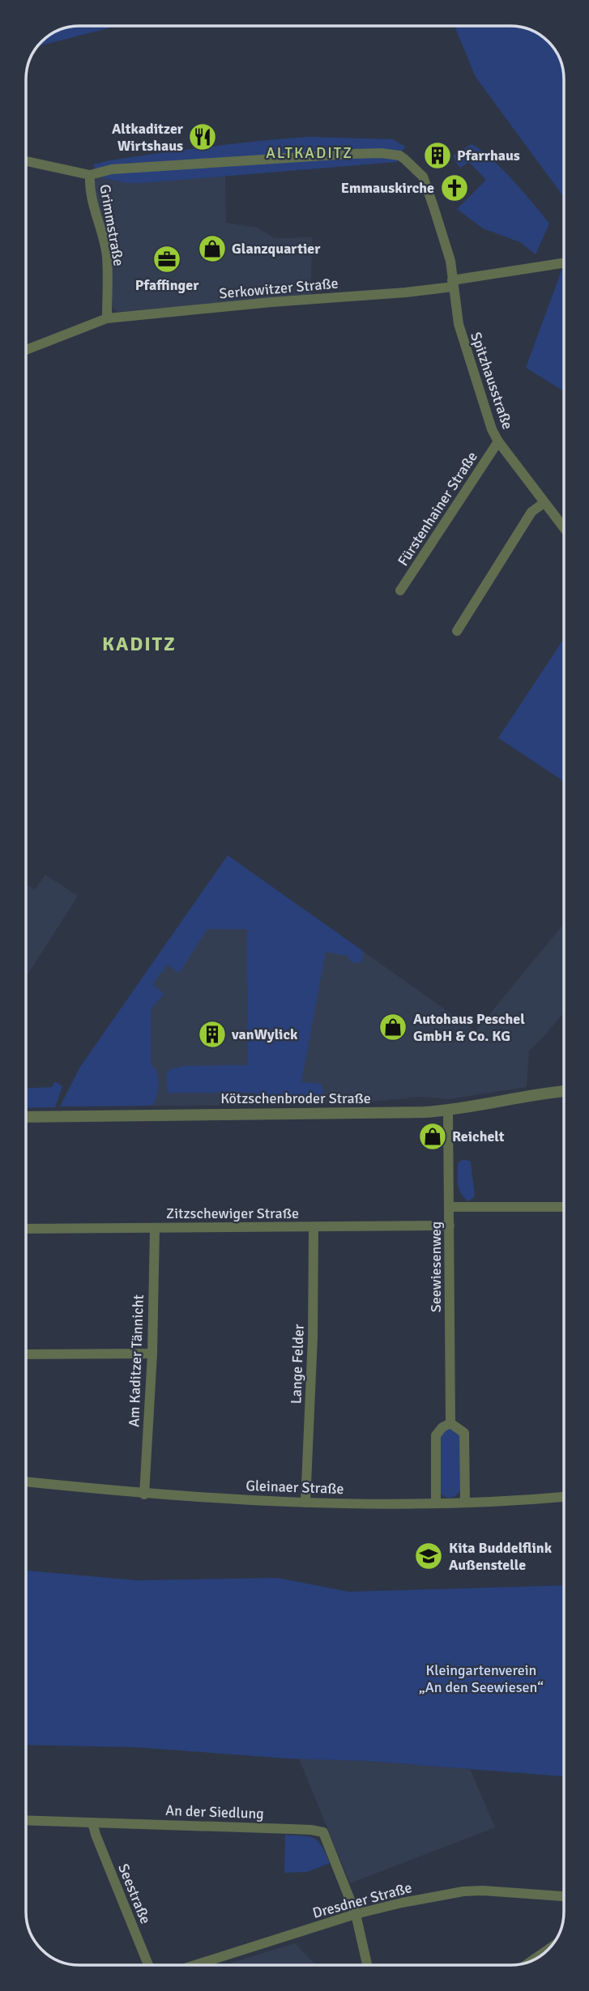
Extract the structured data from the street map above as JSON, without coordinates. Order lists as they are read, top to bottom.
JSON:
{
  "streets": {
    "street": [
      "Grimmstraße",
      "Serkowitzer Straße",
      "Spitzhausstraße",
      "Fürstenhainer Straße",
      "Kötzschenbroder Straße",
      "Zitzschewiger Straße",
      "Seewiesenweg",
      "Am Kaditzer Tännicht",
      "Lange Felder",
      "Gleinaer Straße",
      "An der Siedlung",
      "Seestraße",
      "Dresdner Straße"
    ]
  },
  "crossings": [
    ["Grimmstraße", "Serkowitzer Straße"],
    ["Serkowitzer Straße", "Spitzhausstraße"],
    ["Spitzhausstraße", "Fürstenhainer Straße"],
    ["Kötzschenbroder Straße", "Seewiesenweg"],
    ["Zitzschewiger Straße", "Seewiesenweg"],
    ["Zitzschewiger Straße", "Am Kaditzer Tännicht"],
    ["Zitzschewiger Straße", "Lange Felder"],
    ["Am Kaditzer Tännicht", "Gleinaer Straße"],
    ["Lange Felder", "Gleinaer Straße"],
    ["An der Siedlung", "Seestraße"],
    ["An der Siedlung", "Dresdner Straße"]
  ],
  "districts": ["ALTKADITZ", "KADITZ"],
  "parks": ["Kleingartenverein „An den Seewiesen“"],
  "places": {
    "restaurant": ["Altkaditzer Wirtshaus"],
    "building": ["Pfarrhaus", "vanWylick"],
    "church": ["Emmauskirche"],
    "shop": ["Glanzquartier", "Autohaus Peschel GmbH & Co. KG", "Reichelt"],
    "office": ["Pfaffinger"],
    "school or university": ["Kita Buddelflink Außenstelle"]
  }
}
